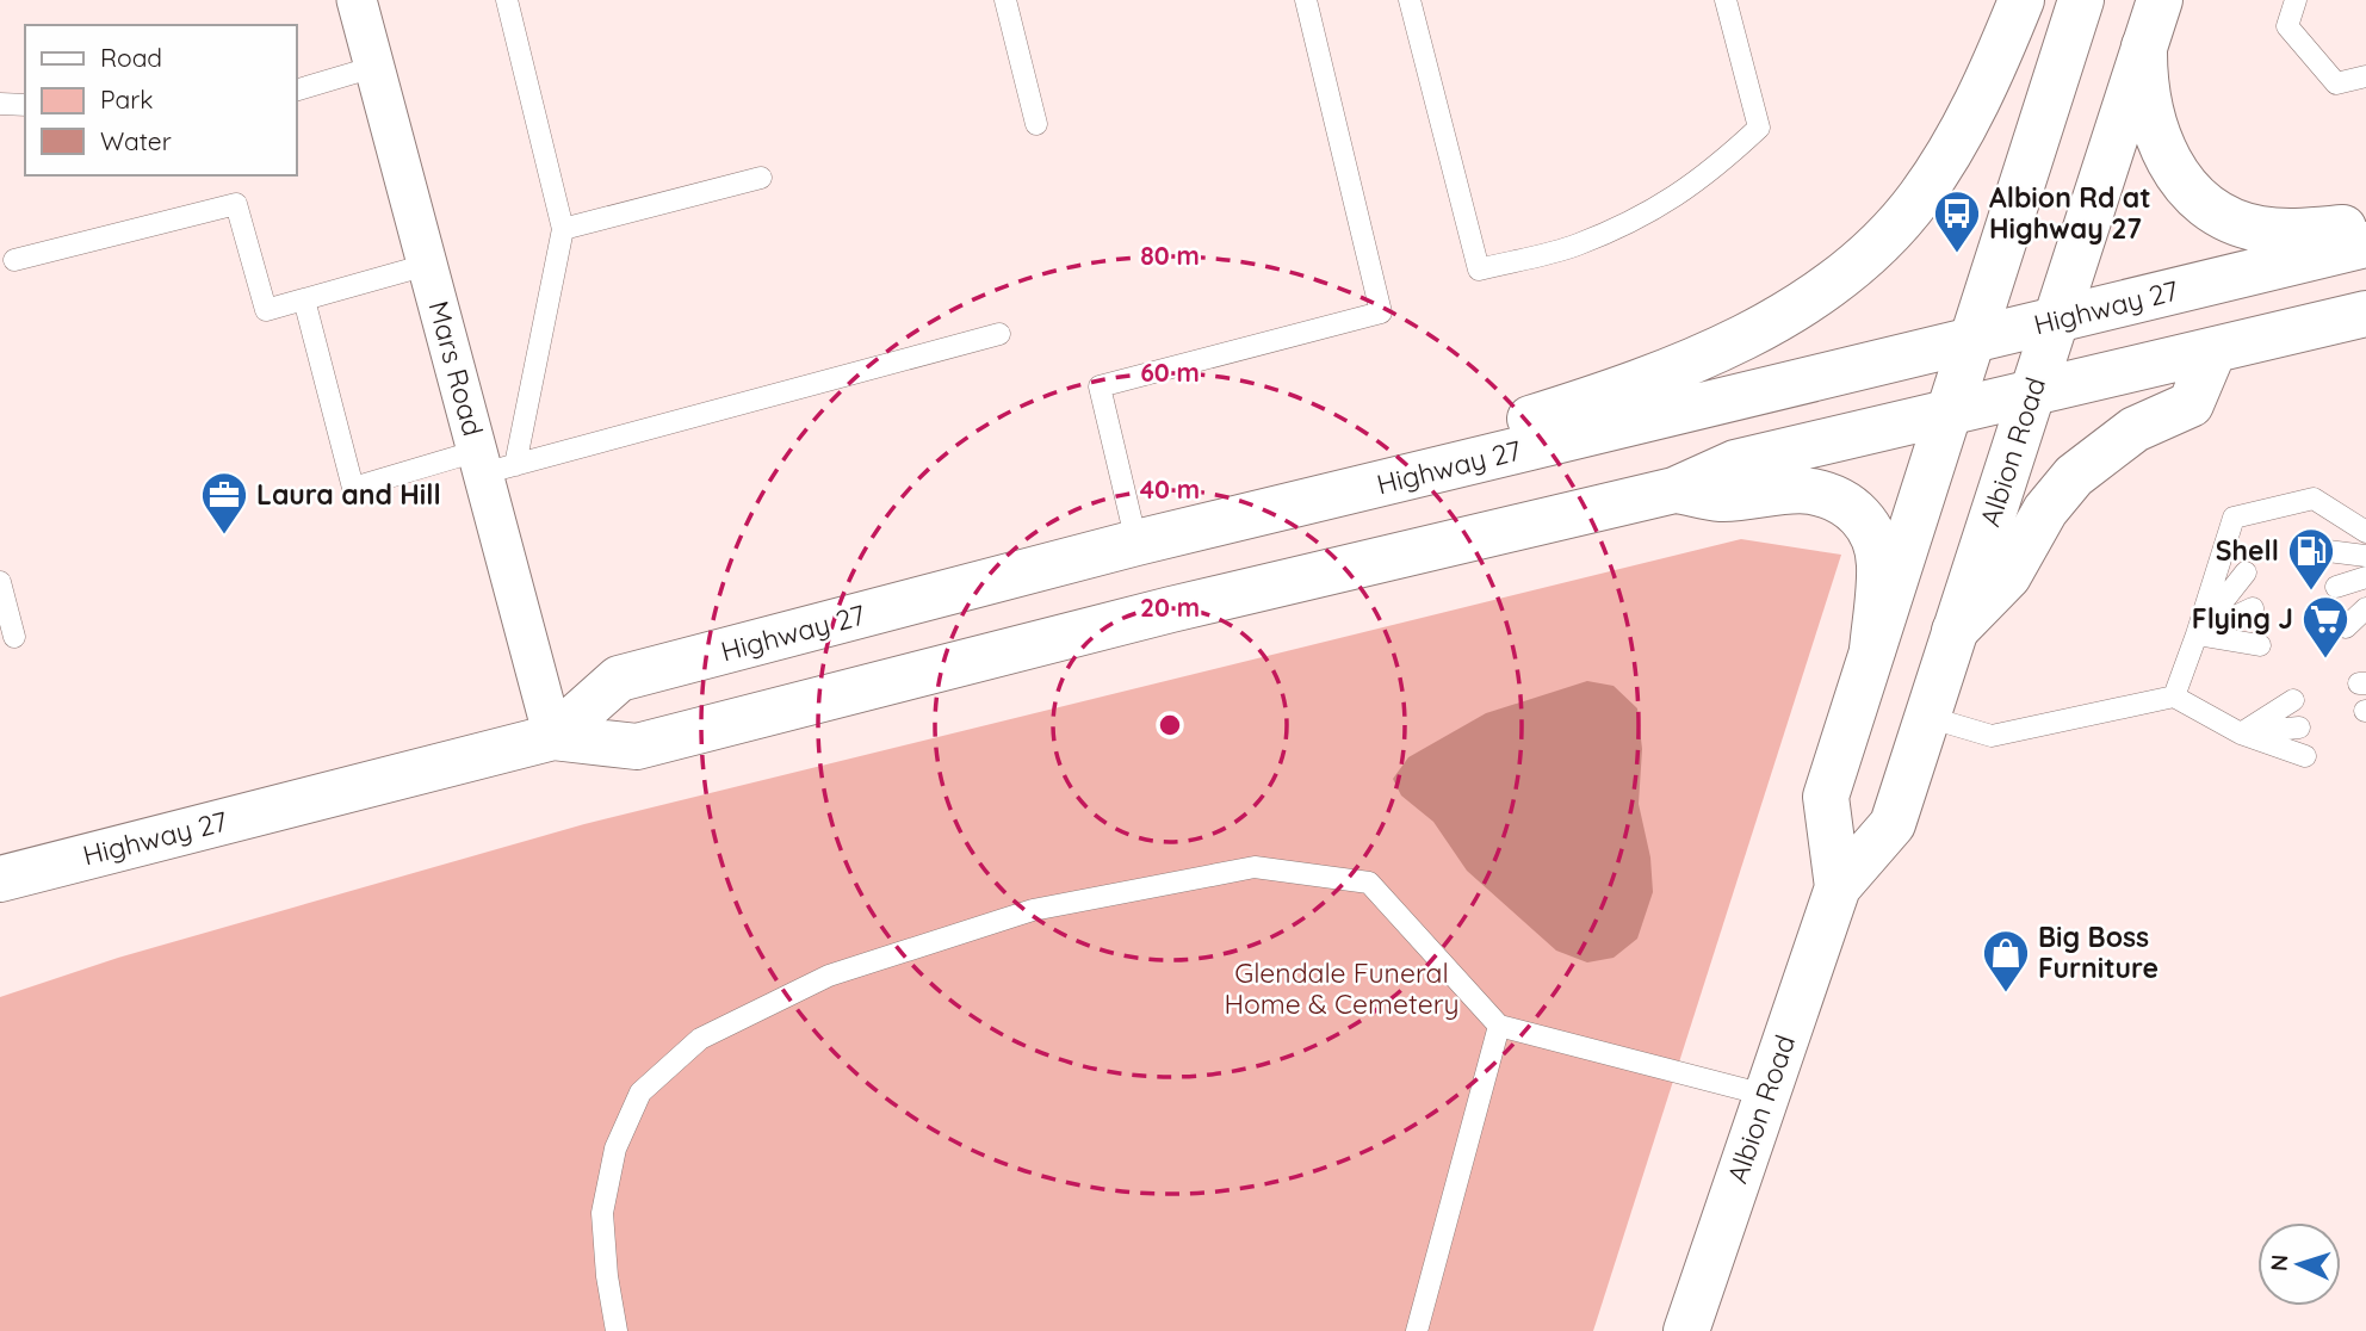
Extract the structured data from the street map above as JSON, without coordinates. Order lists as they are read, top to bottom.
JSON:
{
  "streets": {
    "main road": ["Highway 27", "Albion Road"],
    "street": ["Mars Road"]
  },
  "crossings": [
    ["Highway 27", "Mars Road"],
    ["Highway 27", "Albion Road"]
  ],
  "parks": ["Glendale Funeral Home & Cemetery"],
  "places": {
    "bus stop": ["Albion Rd at Highway 27"],
    "office": ["Laura and Hill"],
    "fuel station": ["Shell"],
    "supermarket": ["Flying J"],
    "shop": ["Big Boss Furniture"]
  },
  "legend": ["Road", "Park", "Water"],
  "north": "left",
  "rings": [
    "80 m",
    "60 m",
    "40 m",
    "20 m"
  ]
}
